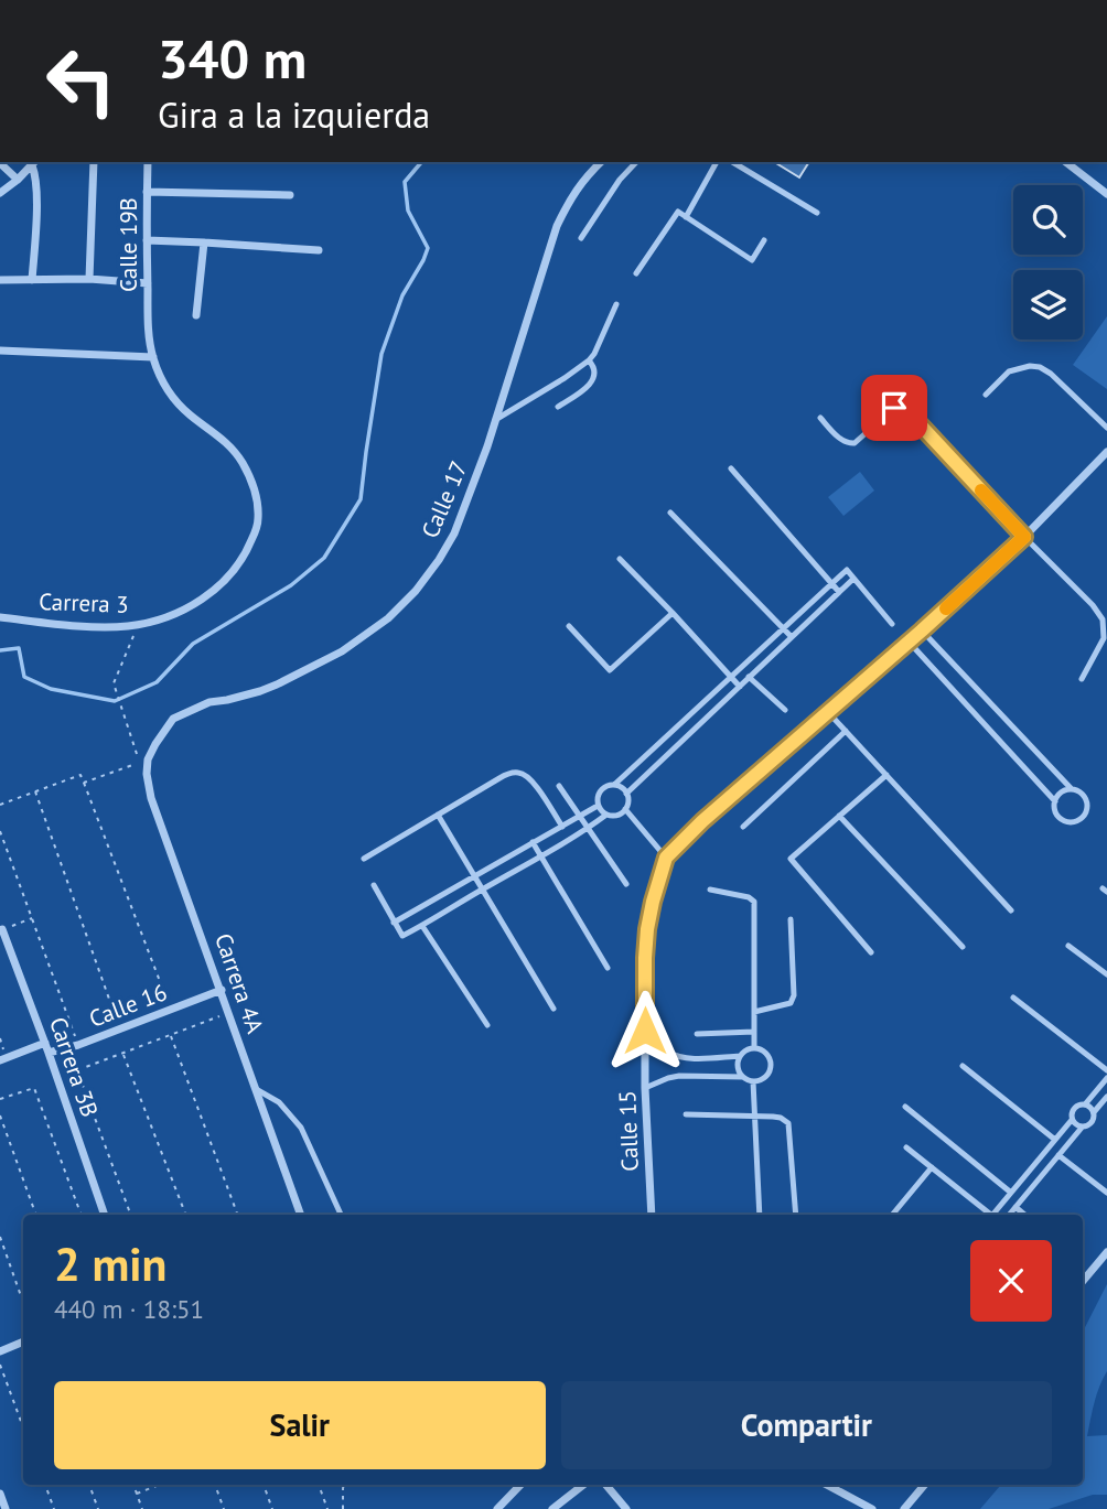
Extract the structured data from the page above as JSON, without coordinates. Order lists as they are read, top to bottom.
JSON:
{
  "streets": {
    "street": [
      "Calle 19B",
      "Calle 17",
      "Carrera 3",
      "Carrera 4A",
      "Calle 16",
      "Carrera 3B",
      "Calle 15"
    ]
  },
  "crossings": [
    ["Calle 19B", "Carrera 3"],
    ["Calle 17", "Carrera 4A"],
    ["Carrera 4A", "Calle 16"],
    ["Calle 16", "Carrera 3B"]
  ],
  "page": {
    "turn": ["340 m", "Gira a la izquierda"],
    "heading": ["2 min", "440 m · 18:51"],
    "buttons": ["Salir", "Compartir"]
  }
}
